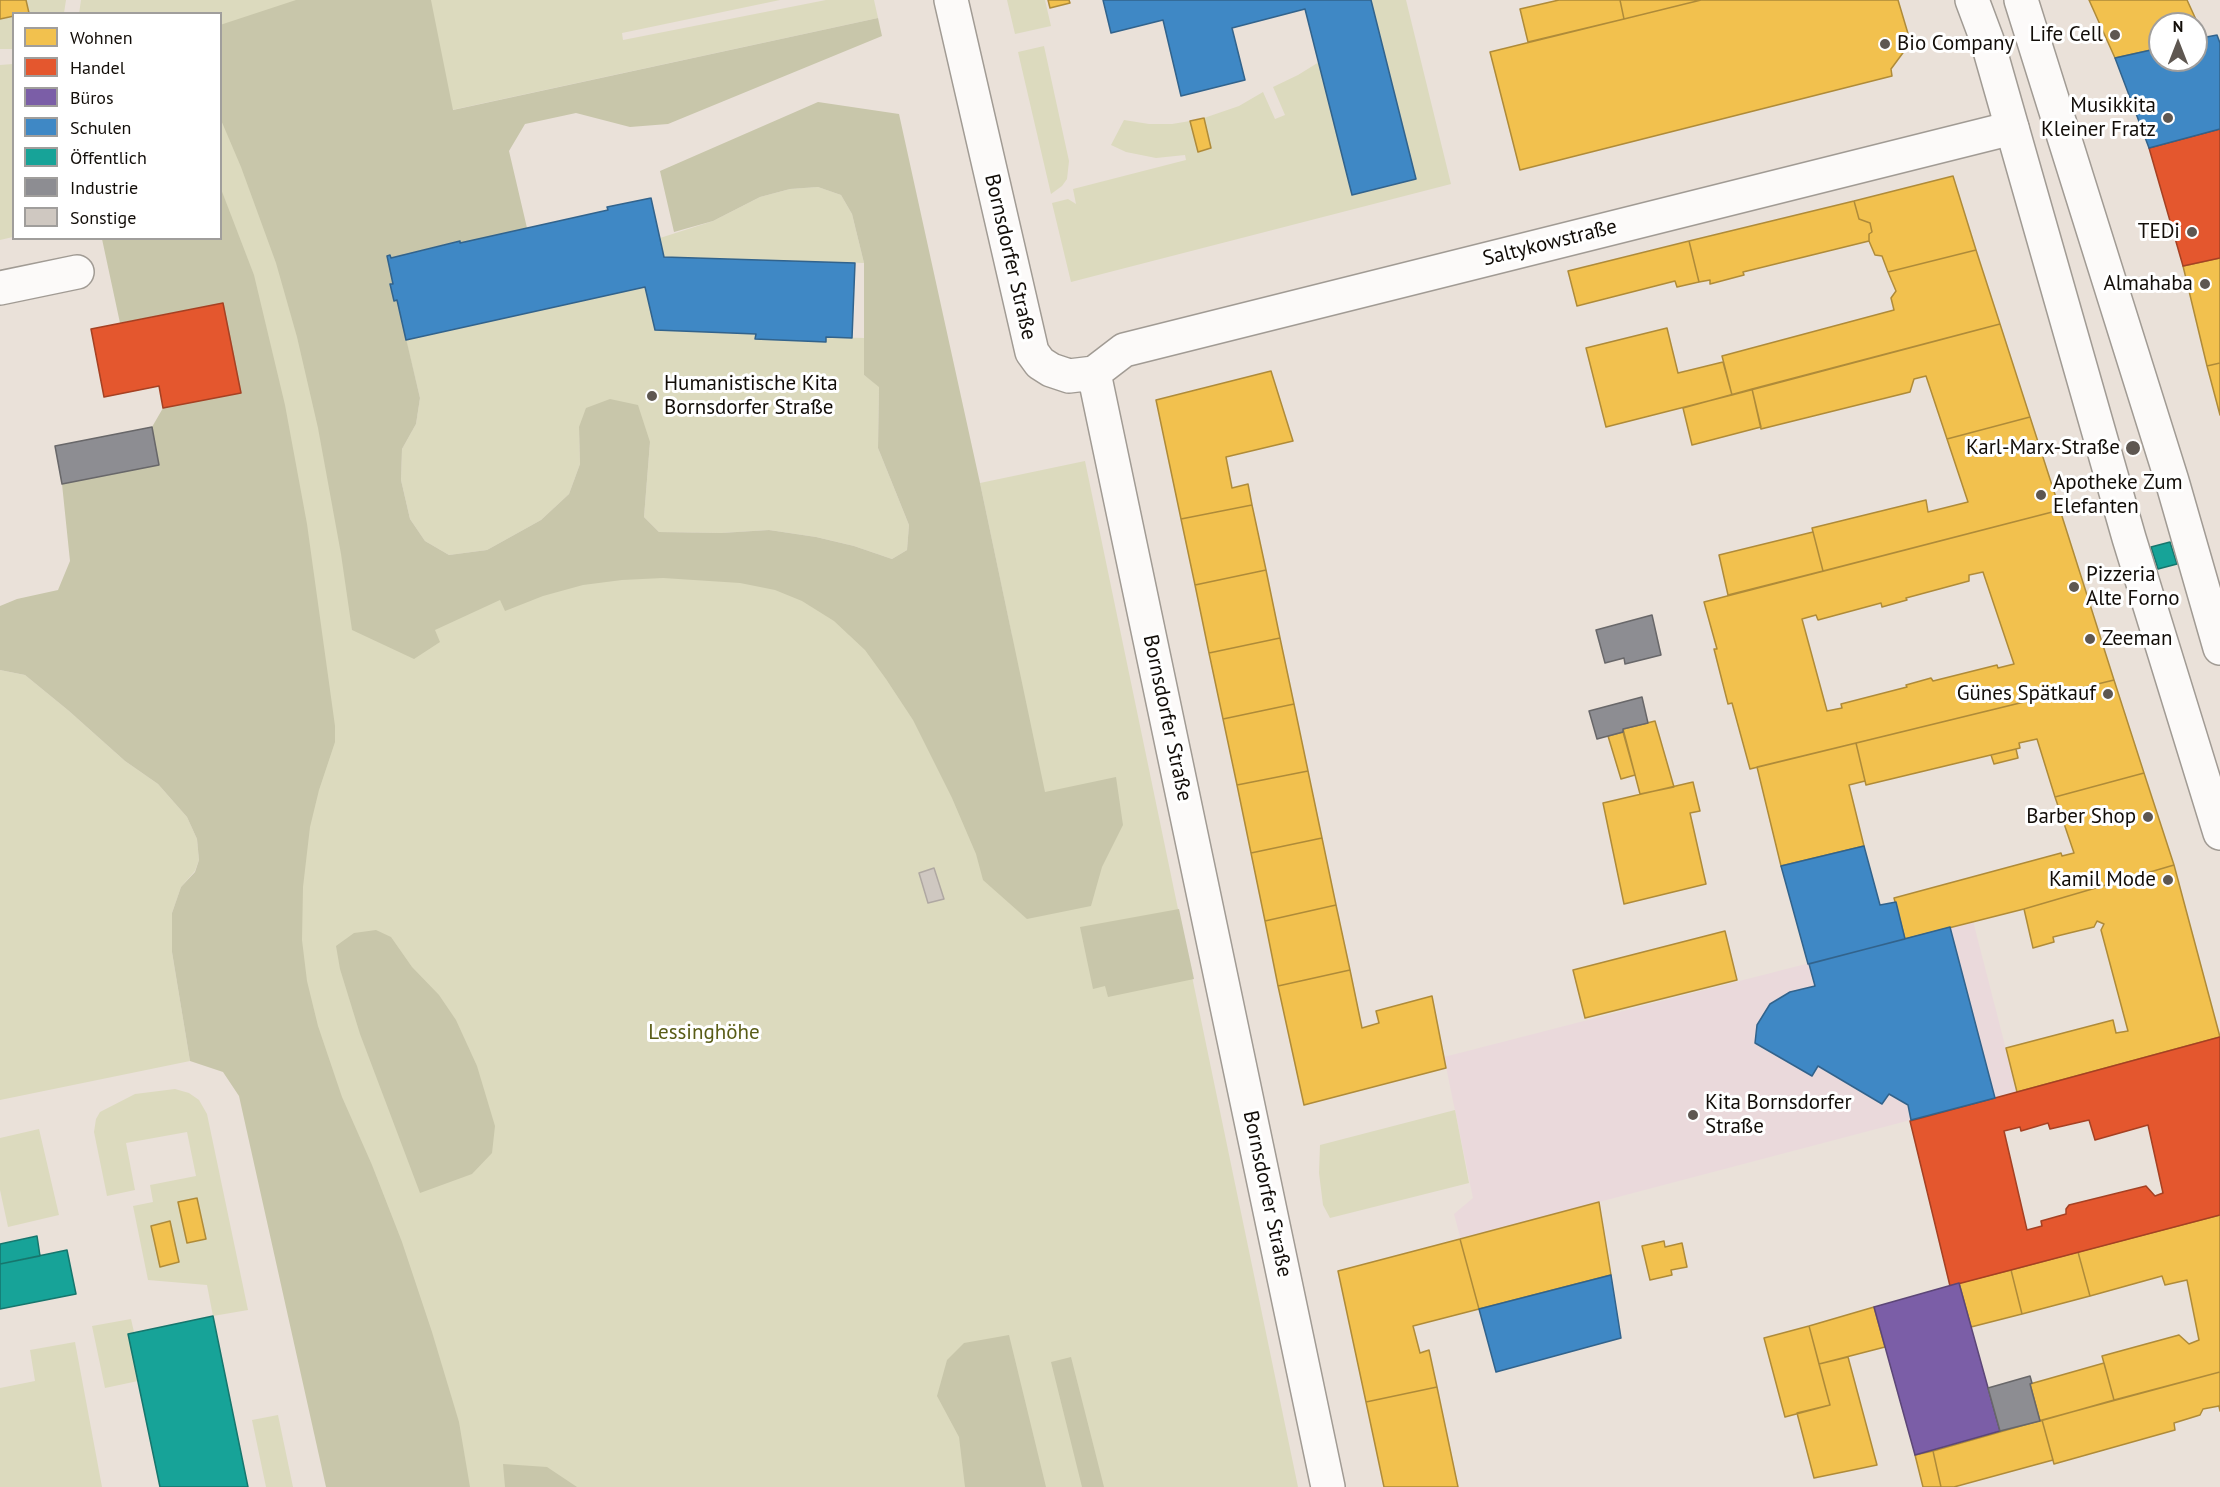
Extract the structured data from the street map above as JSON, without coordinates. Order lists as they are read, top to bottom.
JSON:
{
  "streets": {
    "street": ["Saltykowstraße", "Bornsdorfer Straße"]
  },
  "crossings": [
    ["Saltykowstraße", "Bornsdorfer Straße"]
  ],
  "parks": ["Lessinghöhe"],
  "places": [
    "Life Cell",
    "Bio Company",
    "Musikkita Kleiner Fratz",
    "TEDi",
    "Almahaba",
    "Humanistische Kita Bornsdorfer Straße",
    "Karl-Marx-Straße",
    "Apotheke Zum Elefanten",
    "Pizzeria Alte Forno",
    "Zeeman",
    "Günes Spätkauf",
    "Barber Shop",
    "Kamil Mode",
    "Kita Bornsdorfer Straße"
  ],
  "legend": [
    "Wohnen",
    "Handel",
    "Büros",
    "Schulen",
    "Öffentlich",
    "Industrie",
    "Sonstige"
  ],
  "north": "top"
}
